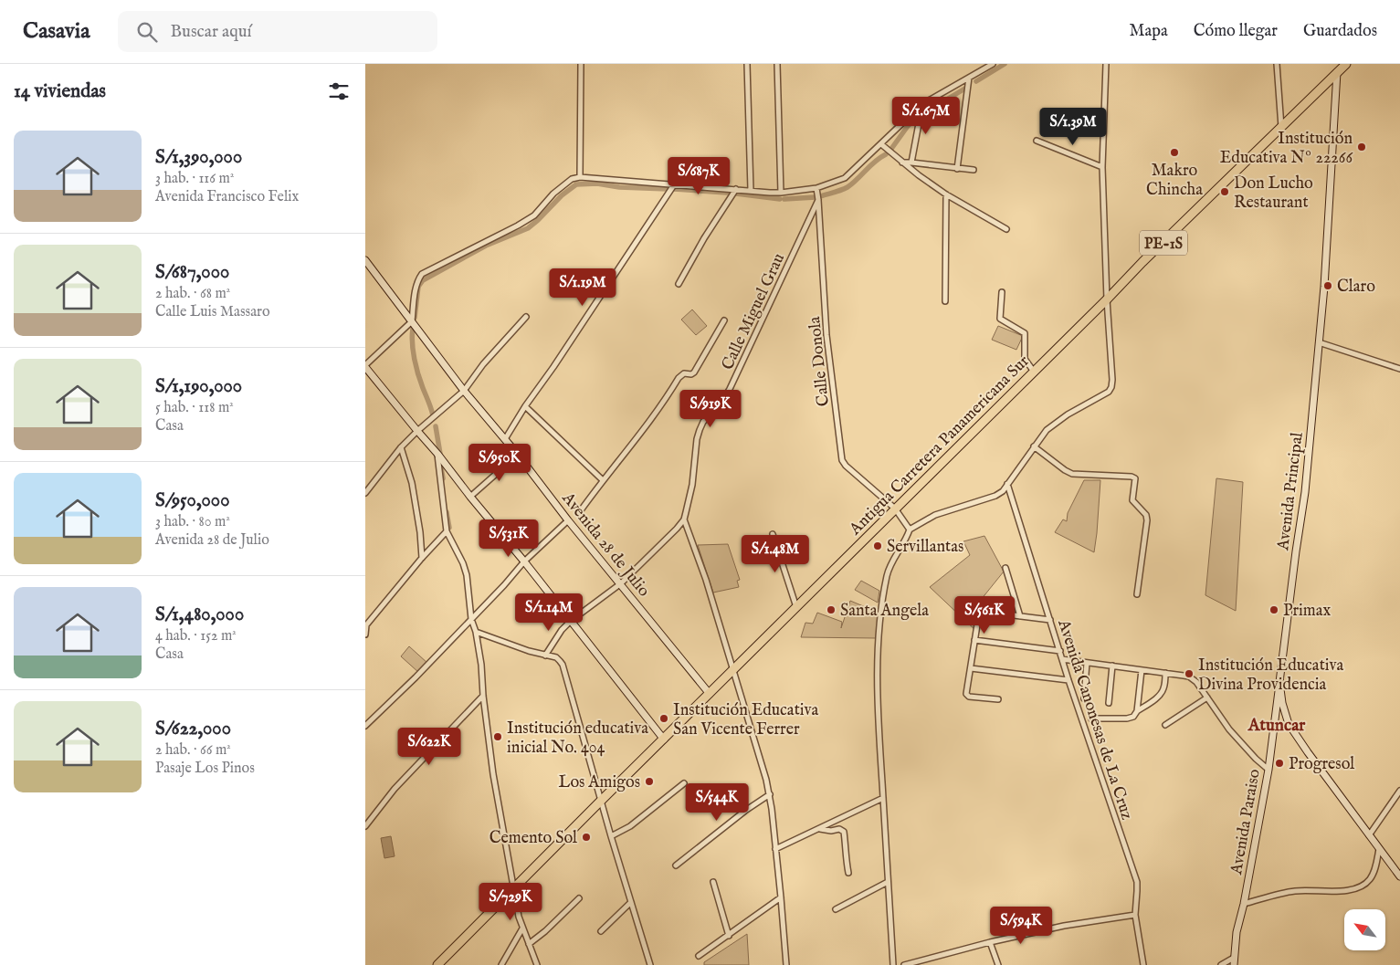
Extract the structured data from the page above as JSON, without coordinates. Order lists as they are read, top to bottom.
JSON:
{
  "streets": {
    "highway": ["PE-1S", "Antigua Carretera Panamericana Sur"],
    "main road": ["Avenida Principal", "Avenida 28 de Julio", "Avenida Paraiso"],
    "street": ["Calle Miguel Grau", "Calle Donola", "Avenida Canonesas de La Cruz"]
  },
  "crossings": [
    ["Calle Miguel Grau", "Calle Donola"],
    ["Calle Miguel Grau", "Avenida 28 de Julio"],
    ["Calle Donola", "Antigua Carretera Panamericana Sur"],
    ["Antigua Carretera Panamericana Sur", "Avenida Principal"],
    ["Antigua Carretera Panamericana Sur", "Avenida 28 de Julio"],
    ["Avenida Principal", "Avenida Paraiso"]
  ],
  "districts": ["Atuncar"],
  "places": [
    "Institución Educativa Nº 22266",
    "Makro Chincha",
    "Don Lucho Restaurant",
    "Claro",
    "Servillantas",
    "Santa Angela",
    "Primax",
    "Institución Educativa Divina Providencia",
    "Institución Educativa San Vicente Ferrer",
    "Institución educativa inicial No. 404",
    "Progresol",
    "Los Amigos",
    "Cemento Sol"
  ],
  "north": "top left",
  "page": {
    "header": "Casavia",
    "search": "Buscar aquí",
    "nav": ["Mapa", "Cómo llegar", "Guardados"],
    "heading": "14 viviendas",
    "price": [
      "S/1.67M",
      "S/1.39M",
      "S/687K",
      "S/1.19M",
      "S/919K",
      "S/950K",
      "S/531K",
      "S/1.48M",
      "S/1.14M",
      "S/561K",
      "S/622K",
      "S/544K",
      "S/729K",
      "S/594K"
    ],
    "list": [
      {
        "name": "S/1,390,000",
        "note": "3 hab. · 116 m² · Avenida Francisco Felix"
      },
      {
        "name": "S/687,000",
        "note": "2 hab. · 68 m² · Calle Luis Massaro"
      },
      {
        "name": "S/1,190,000",
        "note": "5 hab. · 118 m² · Casa"
      },
      {
        "name": "S/950,000",
        "note": "3 hab. · 80 m² · Avenida 28 de Julio"
      },
      {
        "name": "S/1,480,000",
        "note": "4 hab. · 152 m² · Casa"
      },
      {
        "name": "S/622,000",
        "note": "2 hab. · 66 m² · Pasaje Los Pinos"
      }
    ]
  }
}
